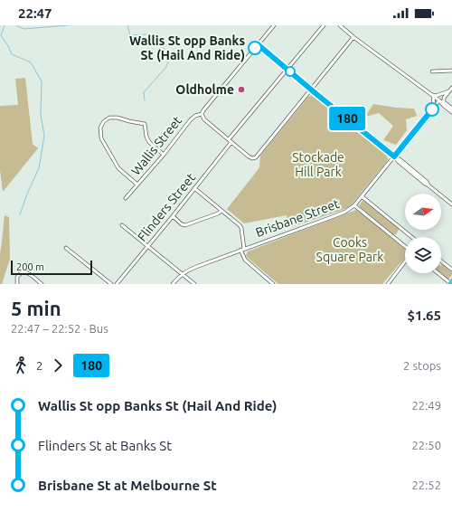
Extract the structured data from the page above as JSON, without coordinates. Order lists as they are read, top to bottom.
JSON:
{
  "streets": {
    "street": ["Wallis Street", "Flinders Street", "Brisbane Street"]
  },
  "parks": ["Stockade Hill Park", "Cooks Square Park"],
  "places": ["Wallis St opp Banks St (Hail And Ride)", "Oldholme"],
  "lines": ["bus line 180"],
  "scale_bar": "200 m",
  "north": "right",
  "page": {
    "status": "22:47",
    "on_map": "180",
    "scale": "200 m",
    "heading": ["5 min", "22:47 – 22:52 · Bus", "$1.65"],
    "legs": ["2", "180", "2 stops"],
    "list": [
      {
        "name": "Wallis St opp Banks St (Hail And Ride)",
        "value": "22:49"
      },
      {
        "name": "Flinders St at Banks St",
        "value": "22:50"
      },
      {
        "name": "Brisbane St at Melbourne St",
        "value": "22:52"
      }
    ]
  }
}
